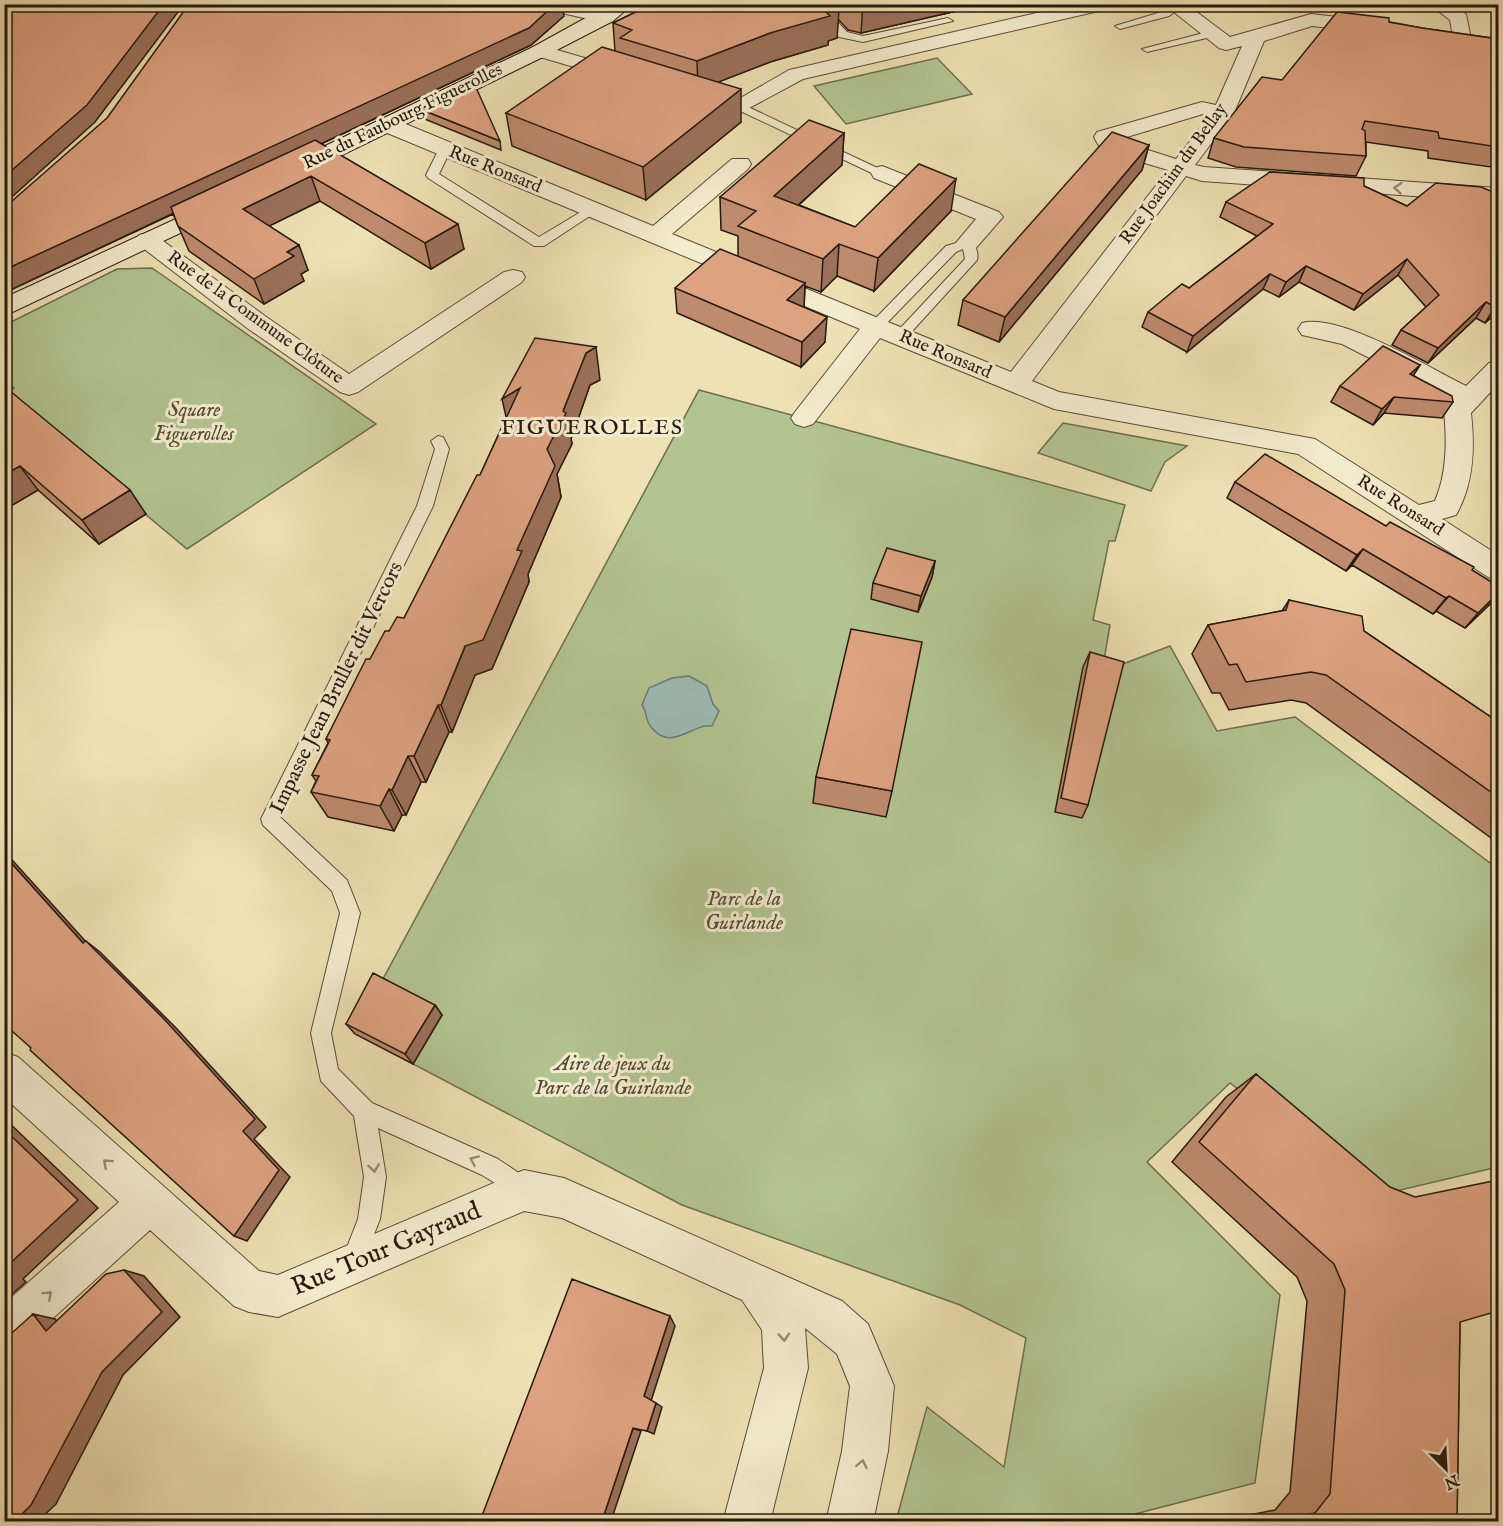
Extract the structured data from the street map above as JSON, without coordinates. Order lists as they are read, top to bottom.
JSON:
{
  "streets": {
    "street": [
      "Rue du Faubourg Figuerolles",
      "Rue Ronsard",
      "Rue Joachim du Bellay",
      "Rue de la Commune Clôture",
      "Rue Tour Gayraud"
    ],
    "lane": ["Impasse Jean Bruller dit Vercors"]
  },
  "crossings": [
    ["Rue du Faubourg Figuerolles", "Rue Ronsard"],
    ["Rue Ronsard", "Rue Joachim du Bellay"],
    ["Impasse Jean Bruller dit Vercors", "Rue Tour Gayraud"]
  ],
  "districts": ["FIGUEROLLES"],
  "parks": ["Square Figuerolles", "Parc de la Guirlande", "Aire de jeux du Parc de la Guirlande"],
  "north": "bottom right"
}
